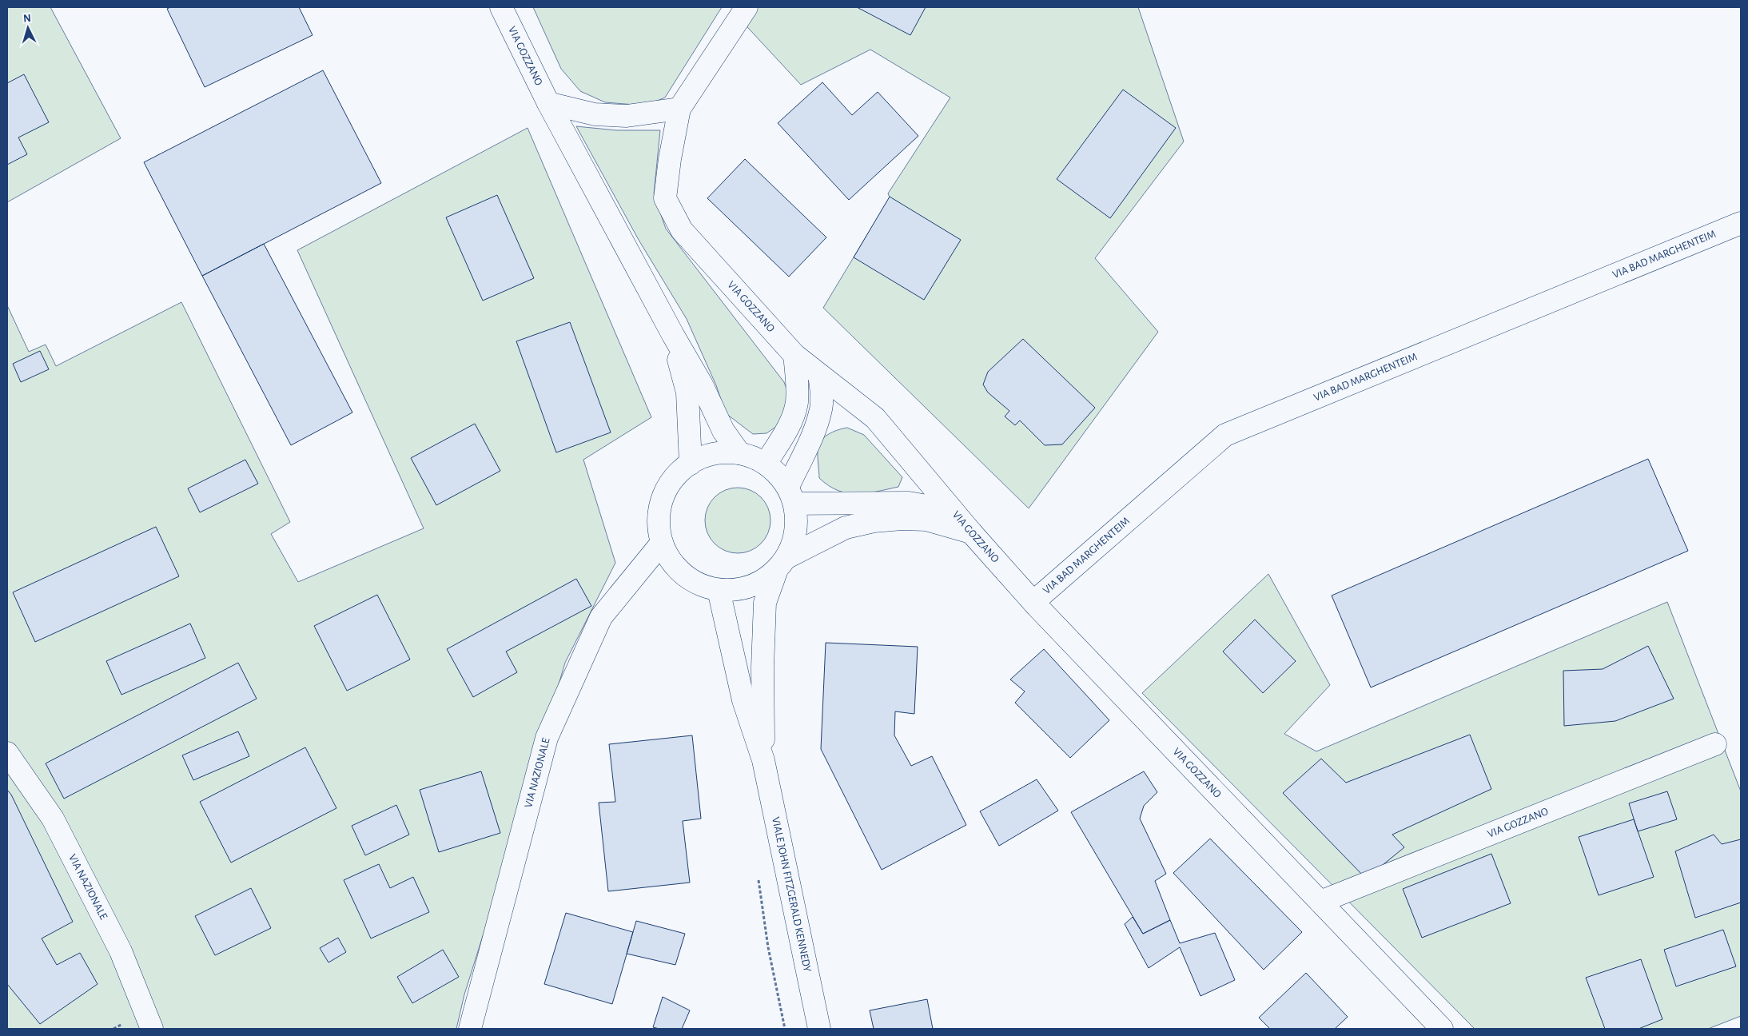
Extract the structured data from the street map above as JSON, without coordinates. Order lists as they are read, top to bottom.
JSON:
{
  "streets": {
    "street": [
      "VIA GOZZANO",
      "VIA BAD MARGHENTEIM",
      "VIA NAZIONALE",
      "VIALE JOHN FITZGERALD KENNEDY"
    ]
  },
  "crossings": [
    ["VIA GOZZANO", "VIA BAD MARGHENTEIM"],
    ["VIA GOZZANO", "VIA NAZIONALE"],
    ["VIA GOZZANO", "VIALE JOHN FITZGERALD KENNEDY"],
    ["VIA NAZIONALE", "VIALE JOHN FITZGERALD KENNEDY"]
  ],
  "north": "top"
}
